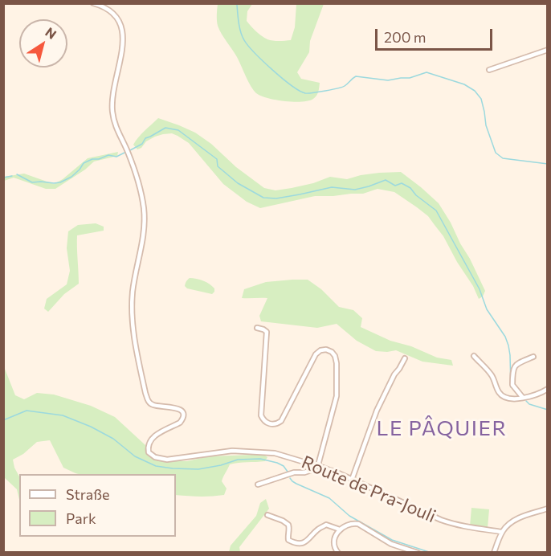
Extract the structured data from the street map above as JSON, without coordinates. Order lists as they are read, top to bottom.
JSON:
{
  "streets": {
    "street": ["Route de Pra-Jouli"]
  },
  "districts": ["LE PÂQUIER"],
  "legend": ["Straße", "Park"],
  "scale_bar": "200 m",
  "north": "top right"
}
